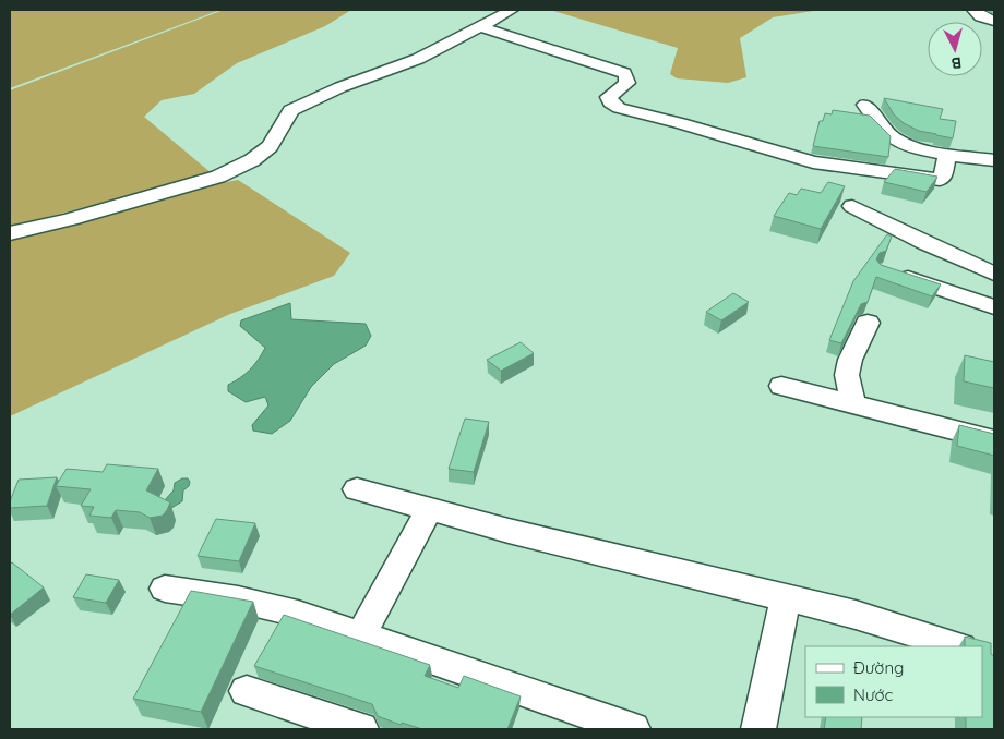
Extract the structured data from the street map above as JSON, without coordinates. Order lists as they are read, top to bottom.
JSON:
{
  "legend": ["Đường", "Nước"],
  "north": "bottom"
}
